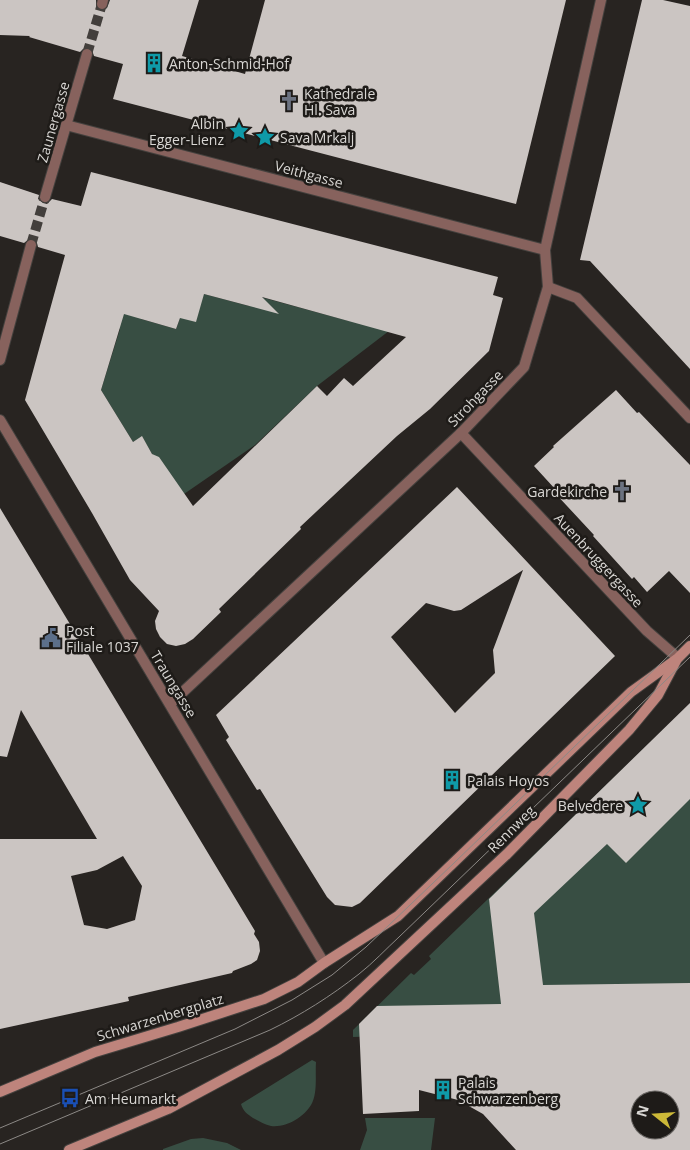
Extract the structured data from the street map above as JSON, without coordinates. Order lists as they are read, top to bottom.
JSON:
{
  "streets": {
    "main road": ["Rennweg", "Schwarzenbergplatz"],
    "street": [
      "Zaunergasse",
      "Veithgasse",
      "Strohgasse",
      "Auenbruggergasse",
      "Traungasse"
    ]
  },
  "crossings": [
    ["Zaunergasse", "Veithgasse"],
    ["Veithgasse", "Strohgasse"],
    ["Strohgasse", "Auenbruggergasse"],
    ["Strohgasse", "Traungasse"],
    ["Auenbruggergasse", "Rennweg"],
    ["Traungasse", "Rennweg"],
    ["Traungasse", "Schwarzenbergplatz"],
    ["Rennweg", "Schwarzenbergplatz"]
  ],
  "places": {
    "building": ["Anton-Schmid-Hof", "Palais Hoyos", "Palais Schwarzenberg"],
    "church": ["Kathedrale Hl. Sava", "Gardekirche"],
    "place": ["Albin Egger-Lienz", "Sava Mrkalj", "Belvedere"],
    "public building": ["Post Filiale 1037"],
    "bus stop": ["Am Heumarkt"]
  },
  "north": "left"
}
